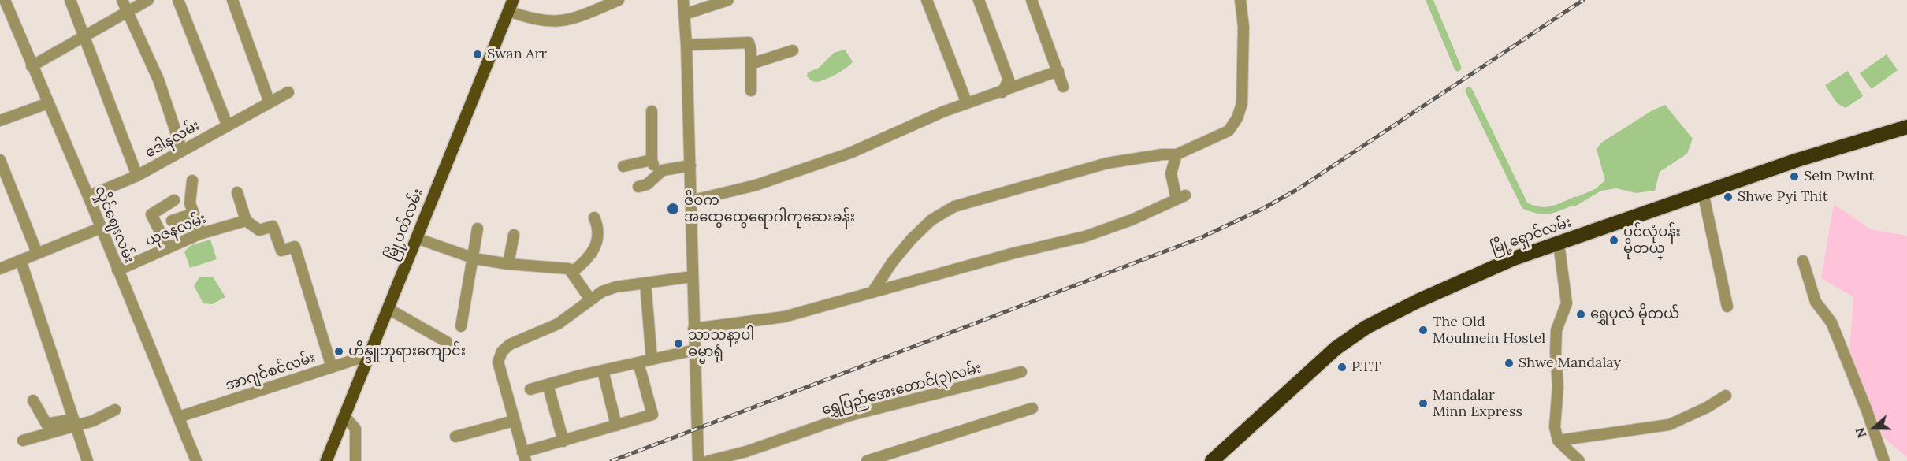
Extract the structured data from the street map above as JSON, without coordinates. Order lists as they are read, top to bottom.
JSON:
{
  "streets": {
    "highway": ["မြို့ရှောင်လမ်း"],
    "main road": ["မြို့ပတ်လမ်း"],
    "street": [
      "ဒေါနလမ်း",
      "လှိုင်ဈေးလမ်း",
      "ယုဇနလမ်း",
      "အာဂျင်စင်လမ်း",
      "ရွှေပြည်အေးတောင်(၃)လမ်း"
    ]
  },
  "crossings": [
    ["ဒေါနလမ်း", "လှိုင်ဈေးလမ်း"],
    ["လှိုင်ဈေးလမ်း", "ယုဇနလမ်း"],
    ["လှိုင်ဈေးလမ်း", "အာဂျင်စင်လမ်း"],
    ["မြို့ပတ်လမ်း", "အာဂျင်စင်လမ်း"]
  ],
  "places": [
    "Swan Arr",
    "Sein Pwint",
    "Shwe Pyi Thit",
    "ဇိဝက အထွေထွေရောဂါကုဆေးခန်း",
    "ပင်လုံပန်း မိုတယ္",
    "ရွှေပုလဲ မိုတယ်",
    "The Old Moulmein Hostel",
    "သာသနာ့ပါ ဓမ္မာရုံ",
    "ဟိန္ဒူဘုရားကျောင်း",
    "Shwe Mandalay",
    "P.T.T",
    "Mandalar Minn Express"
  ],
  "north": "left"
}
